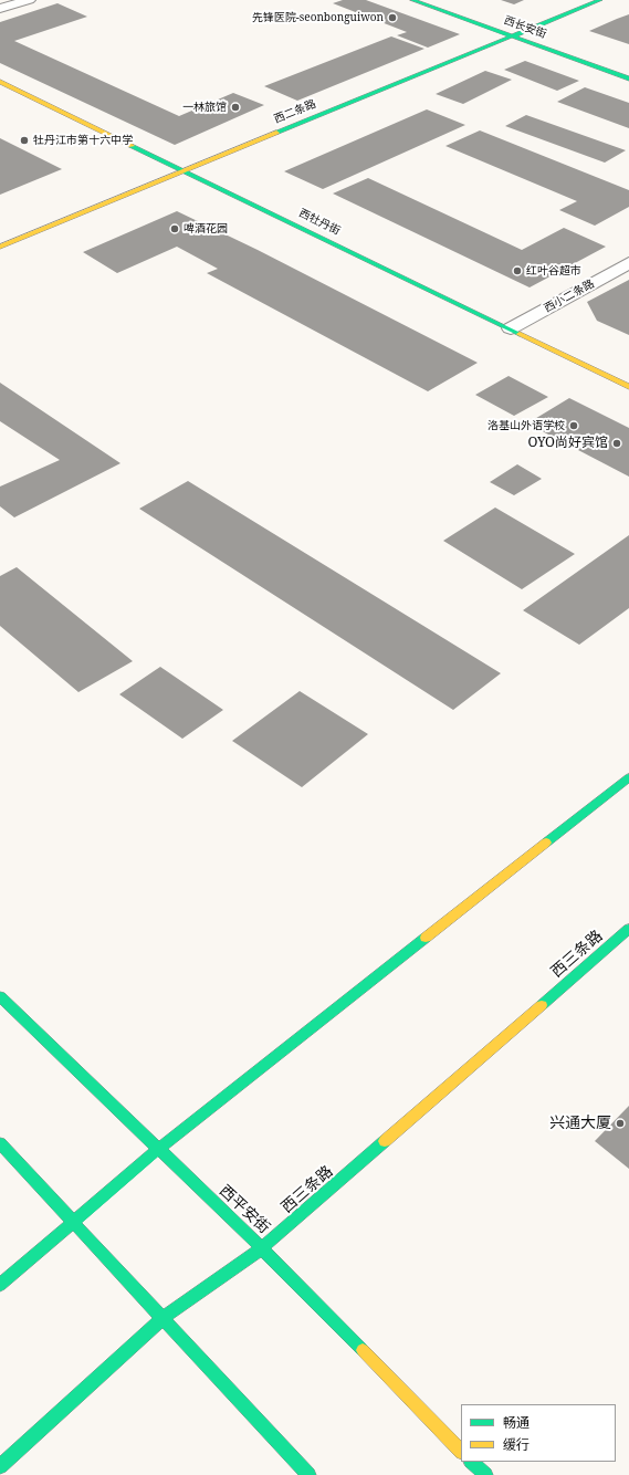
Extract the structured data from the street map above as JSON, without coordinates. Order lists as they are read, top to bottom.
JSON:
{
  "streets": {
    "main road": [
      "西长安街",
      "西二条路",
      "西牡丹街",
      "西三条路",
      "西平安街"
    ],
    "street": ["西小二条路"]
  },
  "crossings": [
    ["西长安街", "西二条路"],
    ["西二条路", "西牡丹街"],
    ["西牡丹街", "西小二条路"],
    ["西三条路", "西平安街"]
  ],
  "places": [
    "先锋医院-seonbonguiwon",
    "一林旅馆",
    "牡丹江市第十六中学",
    "啤酒花园",
    "红叶谷超市",
    "洛基山外语学校",
    "OYO尚好宾馆",
    "兴通大厦"
  ],
  "legend": ["畅通", "缓行"]
}
